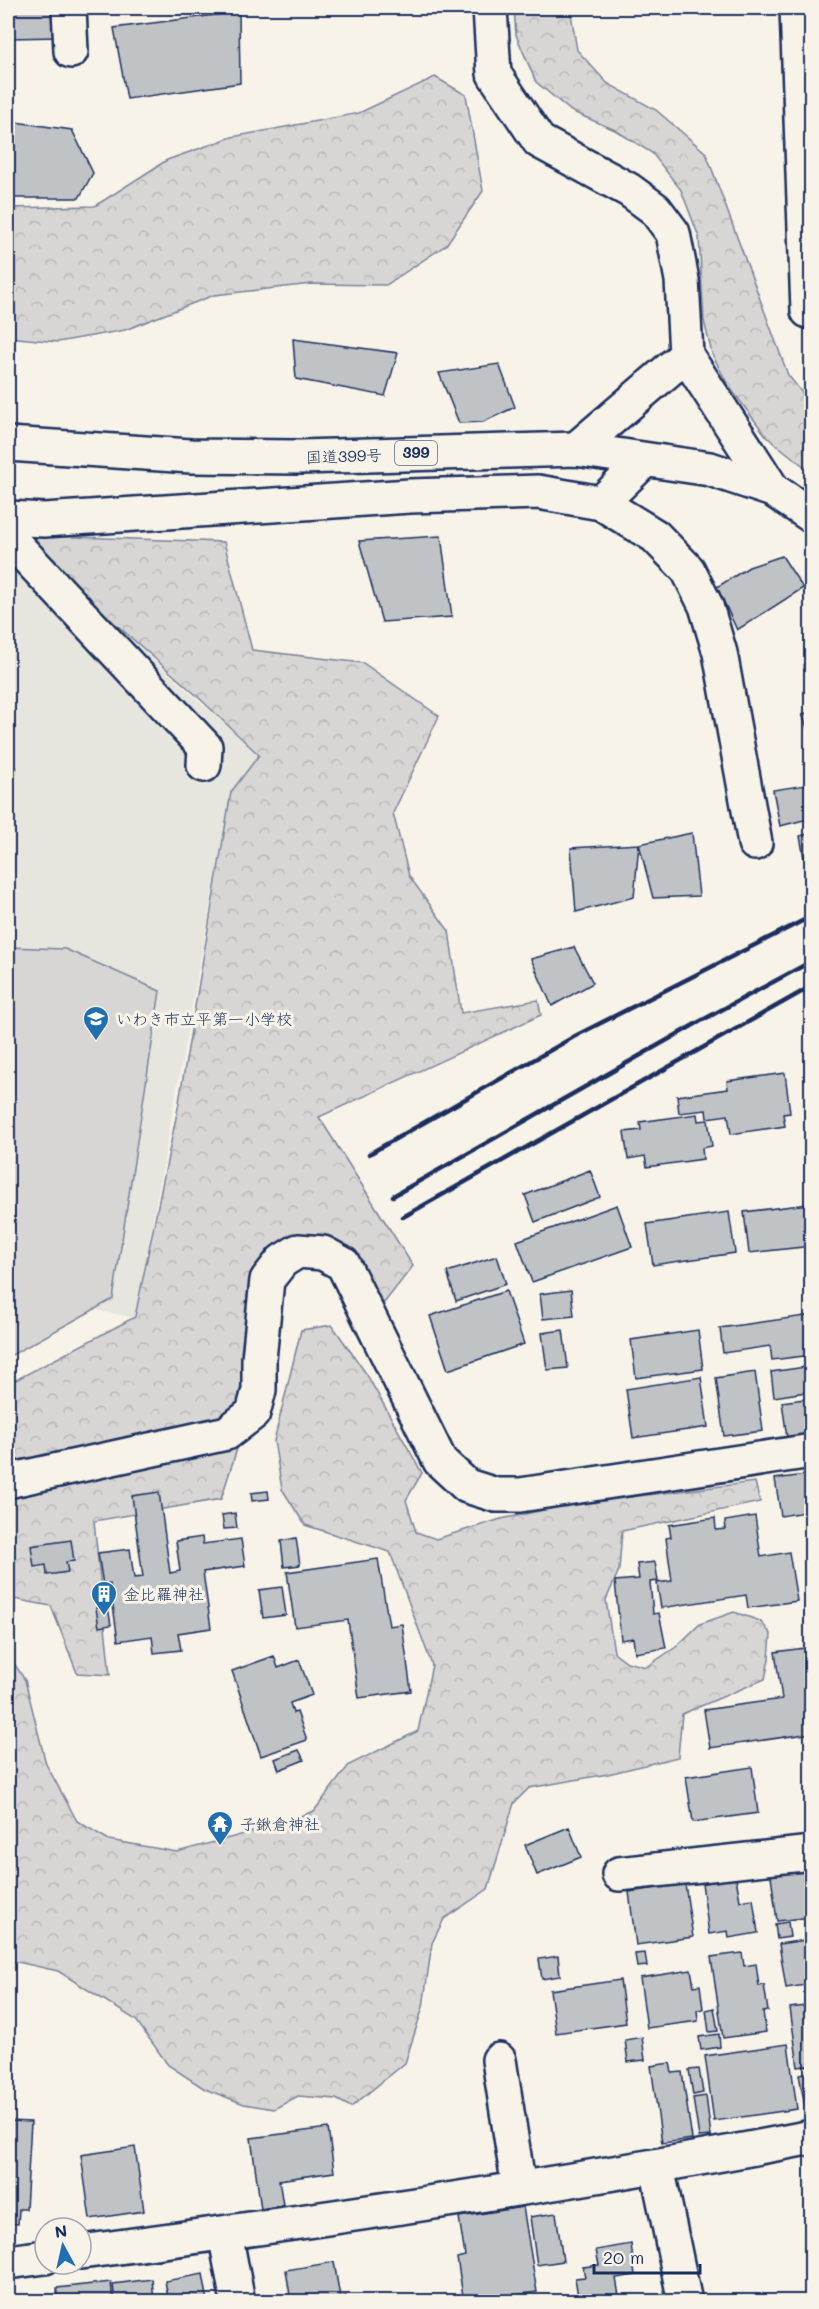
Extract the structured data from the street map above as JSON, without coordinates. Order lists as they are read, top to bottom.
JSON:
{
  "streets": {
    "main road": ["399", "国道399号"]
  },
  "places": {
    "school or university": ["いわき市立平第一小学校"],
    "building": ["金比羅神社"],
    "temple": ["子鍬倉神社"]
  },
  "scale_bar": "20 m",
  "north": "top"
}
